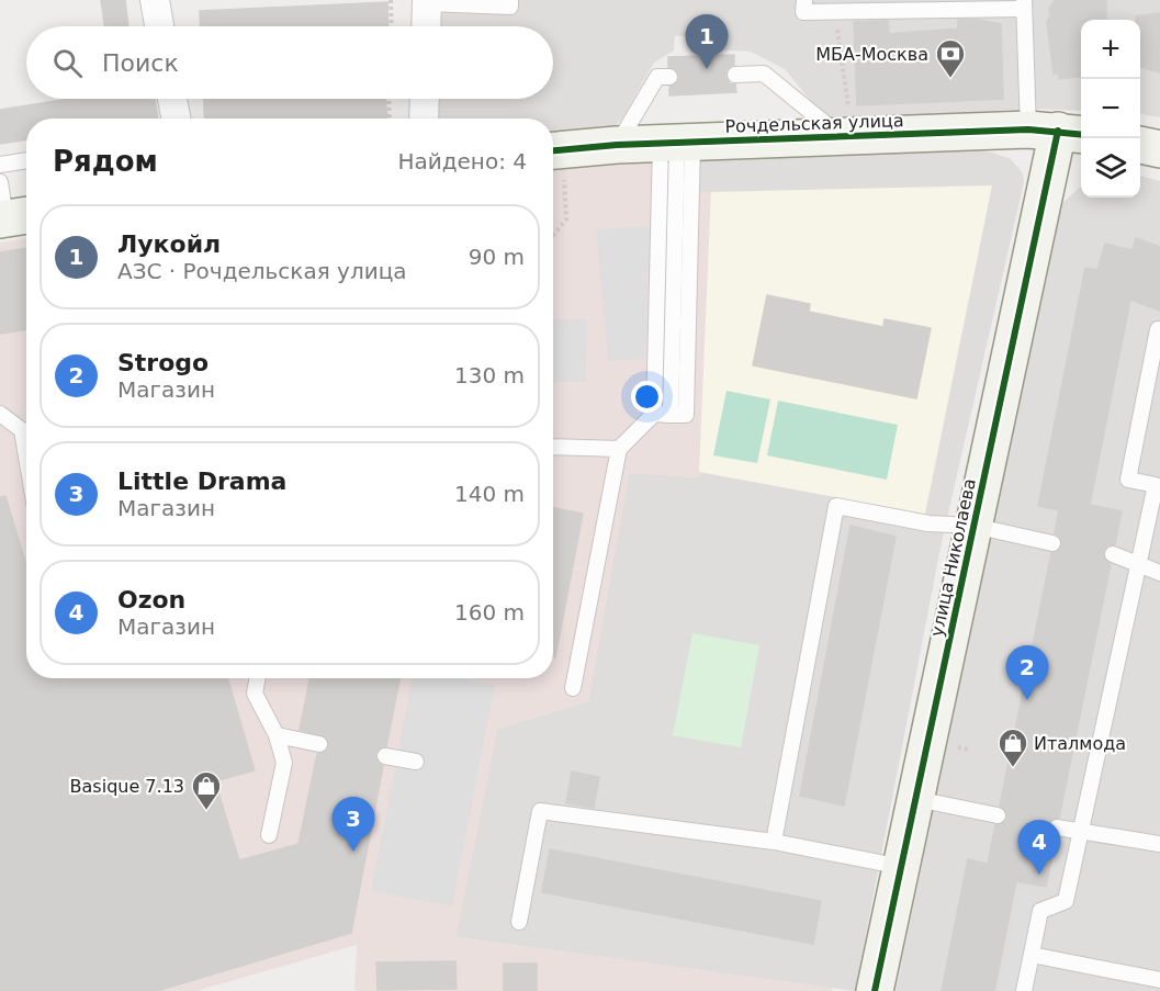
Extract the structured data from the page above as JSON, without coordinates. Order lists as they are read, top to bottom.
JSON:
{
  "streets": {
    "street": ["Рочдельская улица", "улица Николаева"]
  },
  "crossings": [
    ["Рочдельская улица", "улица Николаева"]
  ],
  "places": {
    "bank": ["МБА-Москва"],
    "shop": ["Италмода", "Basique 7.13"]
  },
  "page": {
    "pins": [
      "1",
      "2",
      "3",
      "4"
    ],
    "map_buttons": ["+", "−"],
    "search": "Поиск",
    "heading": ["Рядом", "Найдено: 4"],
    "list": [
      {
        "mark": "1",
        "name": "Лукойл",
        "note": "АЗС · Рочдельская улица",
        "value": "90 m"
      },
      {
        "mark": "2",
        "name": "Strogo",
        "note": "Магазин",
        "value": "130 m"
      },
      {
        "mark": "3",
        "name": "Little Drama",
        "note": "Магазин",
        "value": "140 m"
      },
      {
        "mark": "4",
        "name": "Ozon",
        "note": "Магазин",
        "value": "160 m"
      }
    ]
  }
}
